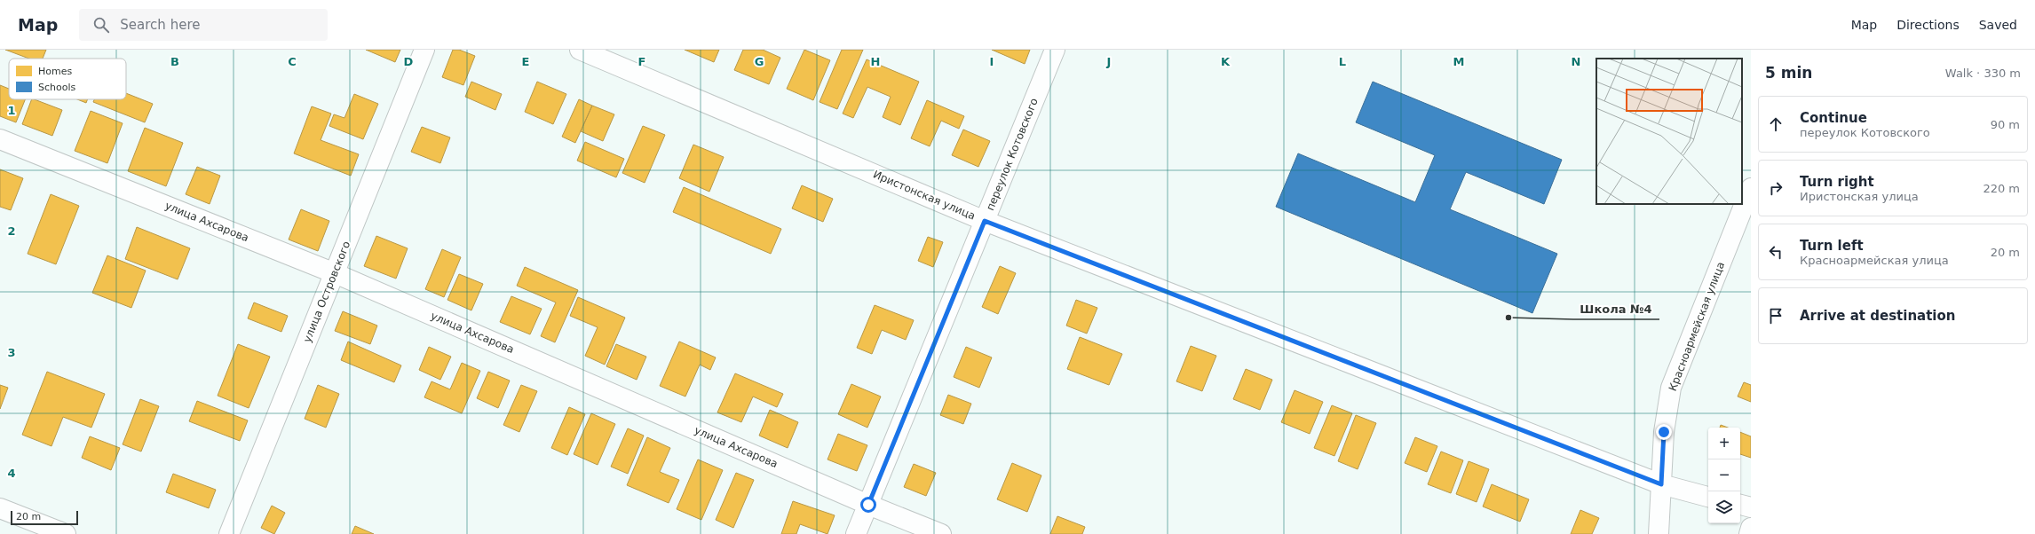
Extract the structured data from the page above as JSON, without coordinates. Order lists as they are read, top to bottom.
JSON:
{
  "streets": {
    "street": [
      "переулок Котовского",
      "Иристонская улица",
      "улица Ахсарова",
      "улица Островского",
      "Красноармейская улица"
    ]
  },
  "crossings": [
    ["переулок Котовского", "Иристонская улица"],
    ["переулок Котовского", "улица Ахсарова"],
    ["Иристонская улица", "Красноармейская улица"],
    ["улица Ахсарова", "улица Островского"]
  ],
  "places": ["Школа №4"],
  "legend": ["Homes", "Schools"],
  "scale_bar": "20 m",
  "page": {
    "header": "Map",
    "search": "Search here",
    "nav": ["Map", "Directions", "Saved"],
    "heading": ["5 min", "Walk · 330 m"],
    "list": [
      ["Continue", "переулок Котовского", "90 m"],
      ["Turn right", "Иристонская улица", "220 m"],
      ["Turn left", "Красноармейская улица", "20 m"],
      "Arrive at destination"
    ],
    "map_buttons": ["+", "−"],
    "scale": "20 m"
  },
  "grid": {
    "columns": [
      "B",
      "C",
      "D",
      "E",
      "F",
      "G",
      "H",
      "I",
      "J",
      "K",
      "L",
      "M",
      "N"
    ],
    "rows": [
      "1",
      "2",
      "3",
      "4"
    ]
  }
}
